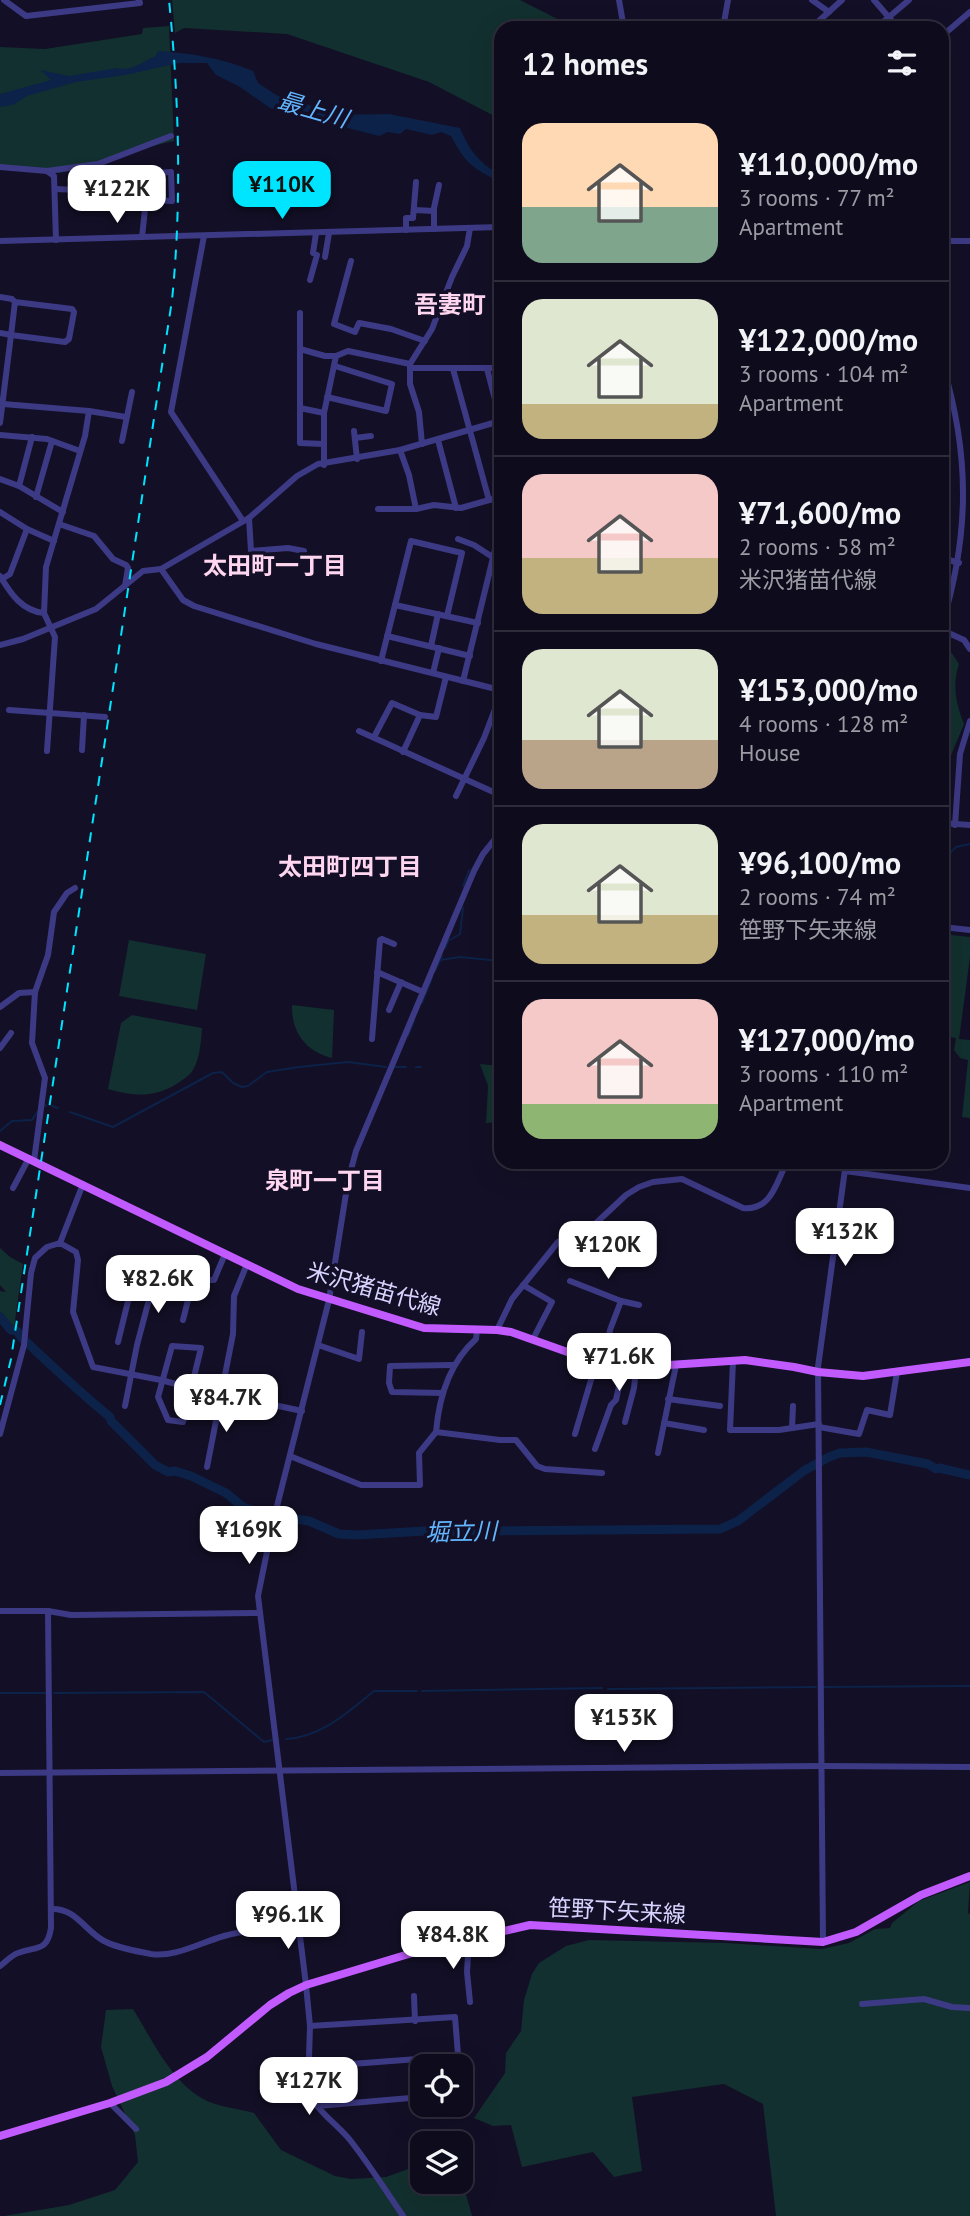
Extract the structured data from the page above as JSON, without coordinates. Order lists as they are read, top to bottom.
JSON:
{
  "streets": {
    "main road": ["米沢猪苗代線", "笹野下矢来線"]
  },
  "districts": [
    "吾妻町",
    "太田町一丁目",
    "太田町四丁目",
    "泉町一丁目"
  ],
  "water": ["最上川", "堀立川"],
  "page": {
    "heading": "12 homes",
    "list": [
      {
        "name": "¥110,000/mo",
        "note": "3 rooms · 77 m² · Apartment"
      },
      {
        "name": "¥122,000/mo",
        "note": "3 rooms · 104 m² · Apartment"
      },
      {
        "name": "¥71,600/mo",
        "note": "2 rooms · 58 m² · 米沢猪苗代線"
      },
      {
        "name": "¥153,000/mo",
        "note": "4 rooms · 128 m² · House"
      },
      {
        "name": "¥96,100/mo",
        "note": "2 rooms · 74 m² · 笹野下矢来線"
      },
      {
        "name": "¥127,000/mo",
        "note": "3 rooms · 110 m² · Apartment"
      }
    ],
    "price": [
      "¥110K",
      "¥122K",
      "¥132K",
      "¥120K",
      "¥82.6K",
      "¥71.6K",
      "¥84.7K",
      "¥169K",
      "¥153K",
      "¥96.1K",
      "¥84.8K",
      "¥127K"
    ]
  }
}
